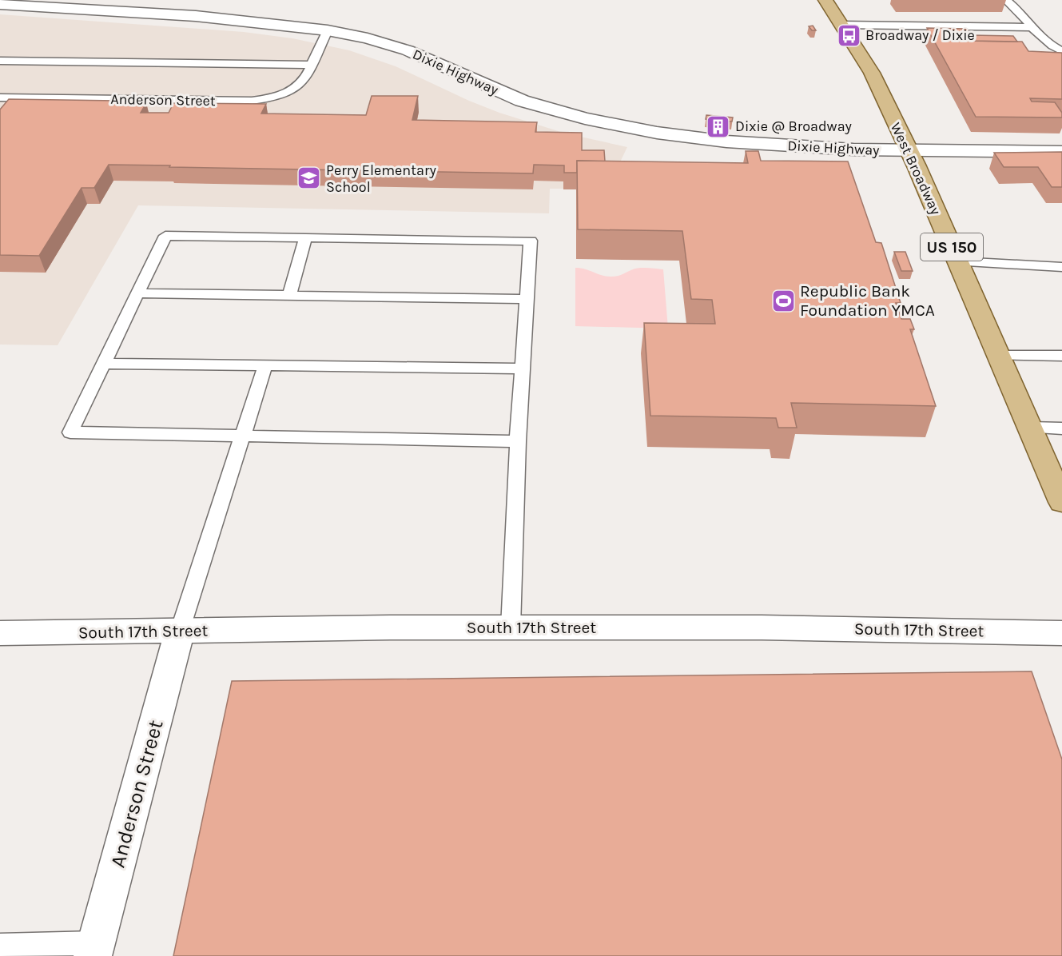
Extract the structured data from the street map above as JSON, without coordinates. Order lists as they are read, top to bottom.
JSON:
{
  "streets": {
    "main road": ["West Broadway", "US 150"],
    "street": ["Dixie Highway", "Anderson Street", "South 17th Street"]
  },
  "crossings": [
    ["Dixie Highway", "Anderson Street"],
    ["Dixie Highway", "West Broadway"],
    ["Anderson Street", "South 17th Street"]
  ],
  "places": {
    "bus stop": ["Broadway / Dixie"],
    "building": ["Dixie @ Broadway"],
    "school or university": ["Perry Elementary School"],
    "sports": ["Republic Bank Foundation YMCA"]
  }
}
